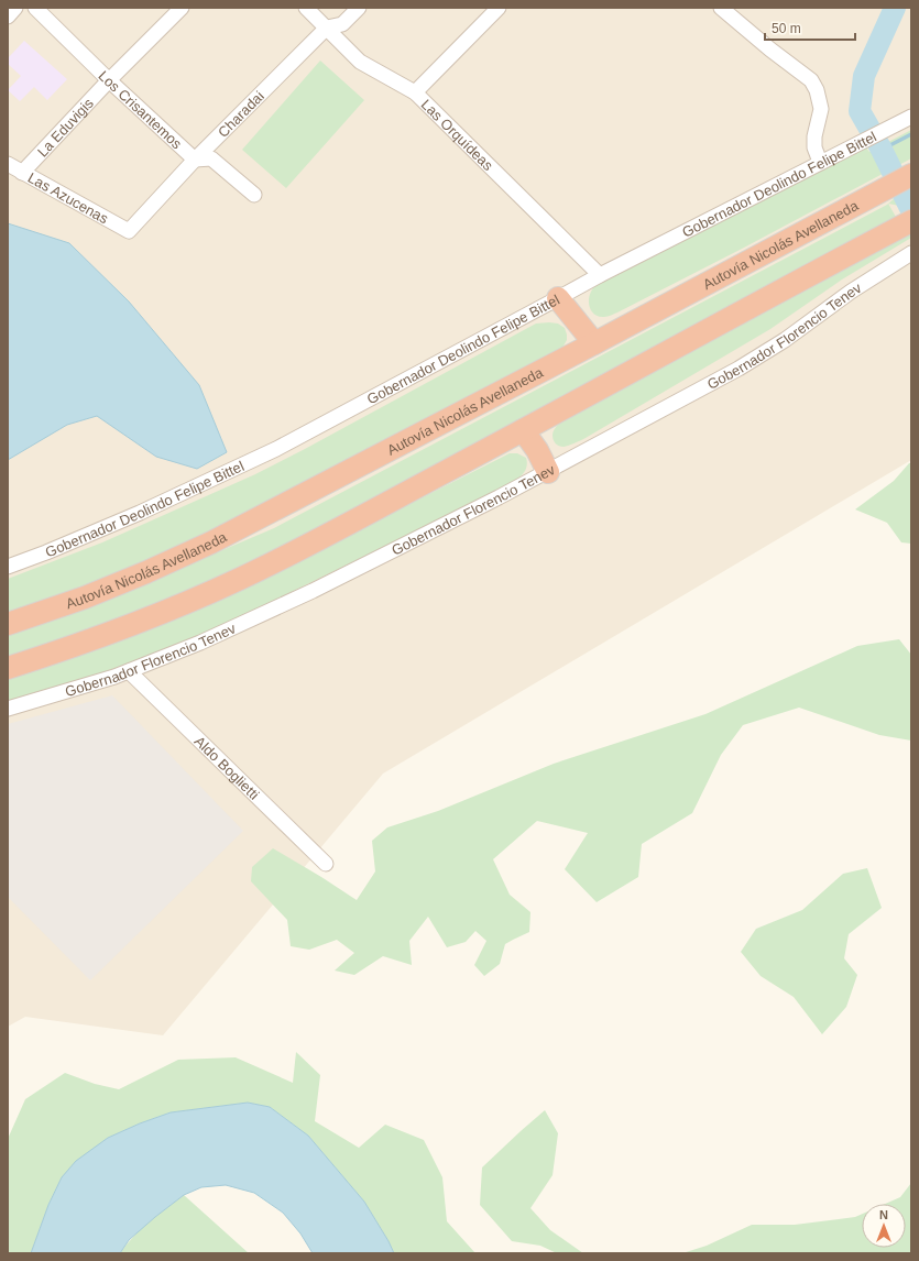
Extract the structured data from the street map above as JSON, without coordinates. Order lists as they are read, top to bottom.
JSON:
{
  "streets": {
    "highway": ["Autovía Nicolás Avellaneda"],
    "street": [
      "Los Crisantemos",
      "Charadai",
      "La Eduvigis",
      "Las Orquídeas",
      "Gobernador Deolindo Felipe Bittel",
      "Las Azucenas",
      "Gobernador Florencio Tenev",
      "Aldo Boglietti"
    ]
  },
  "crossings": [
    ["Los Crisantemos", "Charadai"],
    ["Los Crisantemos", "La Eduvigis"],
    ["Charadai", "Las Orquídeas"],
    ["Charadai", "Las Azucenas"],
    ["La Eduvigis", "Las Azucenas"],
    ["Las Orquídeas", "Gobernador Deolindo Felipe Bittel"],
    ["Gobernador Florencio Tenev", "Aldo Boglietti"]
  ],
  "scale_bar": "50 m",
  "north": "top"
}
